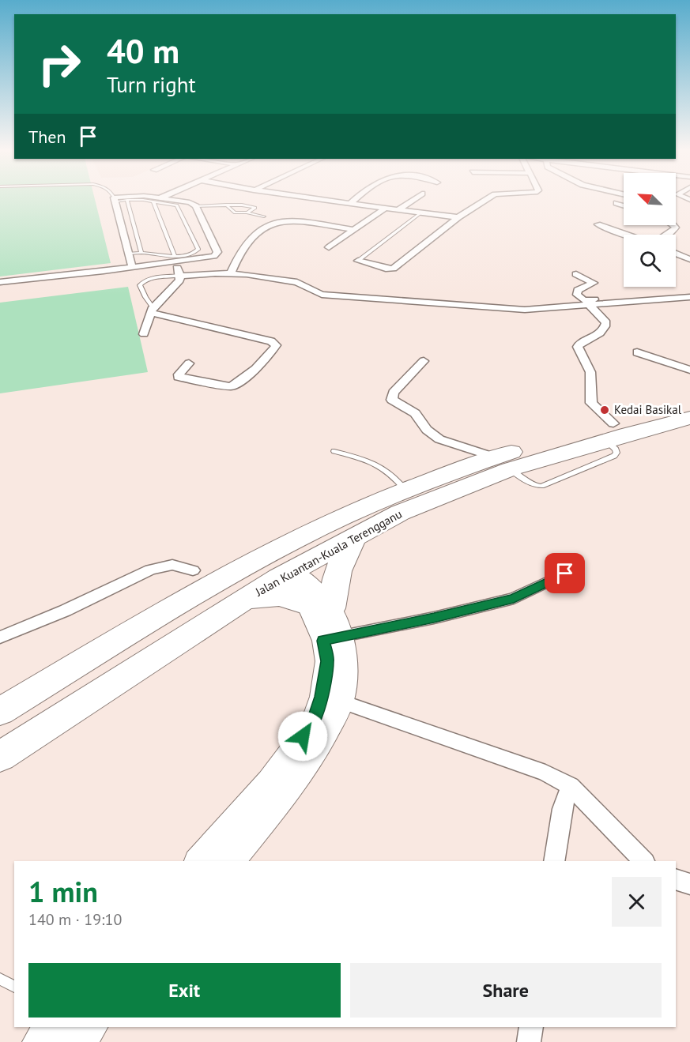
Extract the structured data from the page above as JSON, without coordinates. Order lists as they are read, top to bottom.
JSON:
{
  "streets": {
    "highway": ["Jalan Kuantan-Kuala Terengganu"]
  },
  "places": ["Kedai Basikal"],
  "north": "top left",
  "page": {
    "turn": ["40 m", "Turn right"],
    "then": "Then",
    "heading": ["1 min", "140 m · 19:10"],
    "buttons": ["Exit", "Share"]
  }
}
